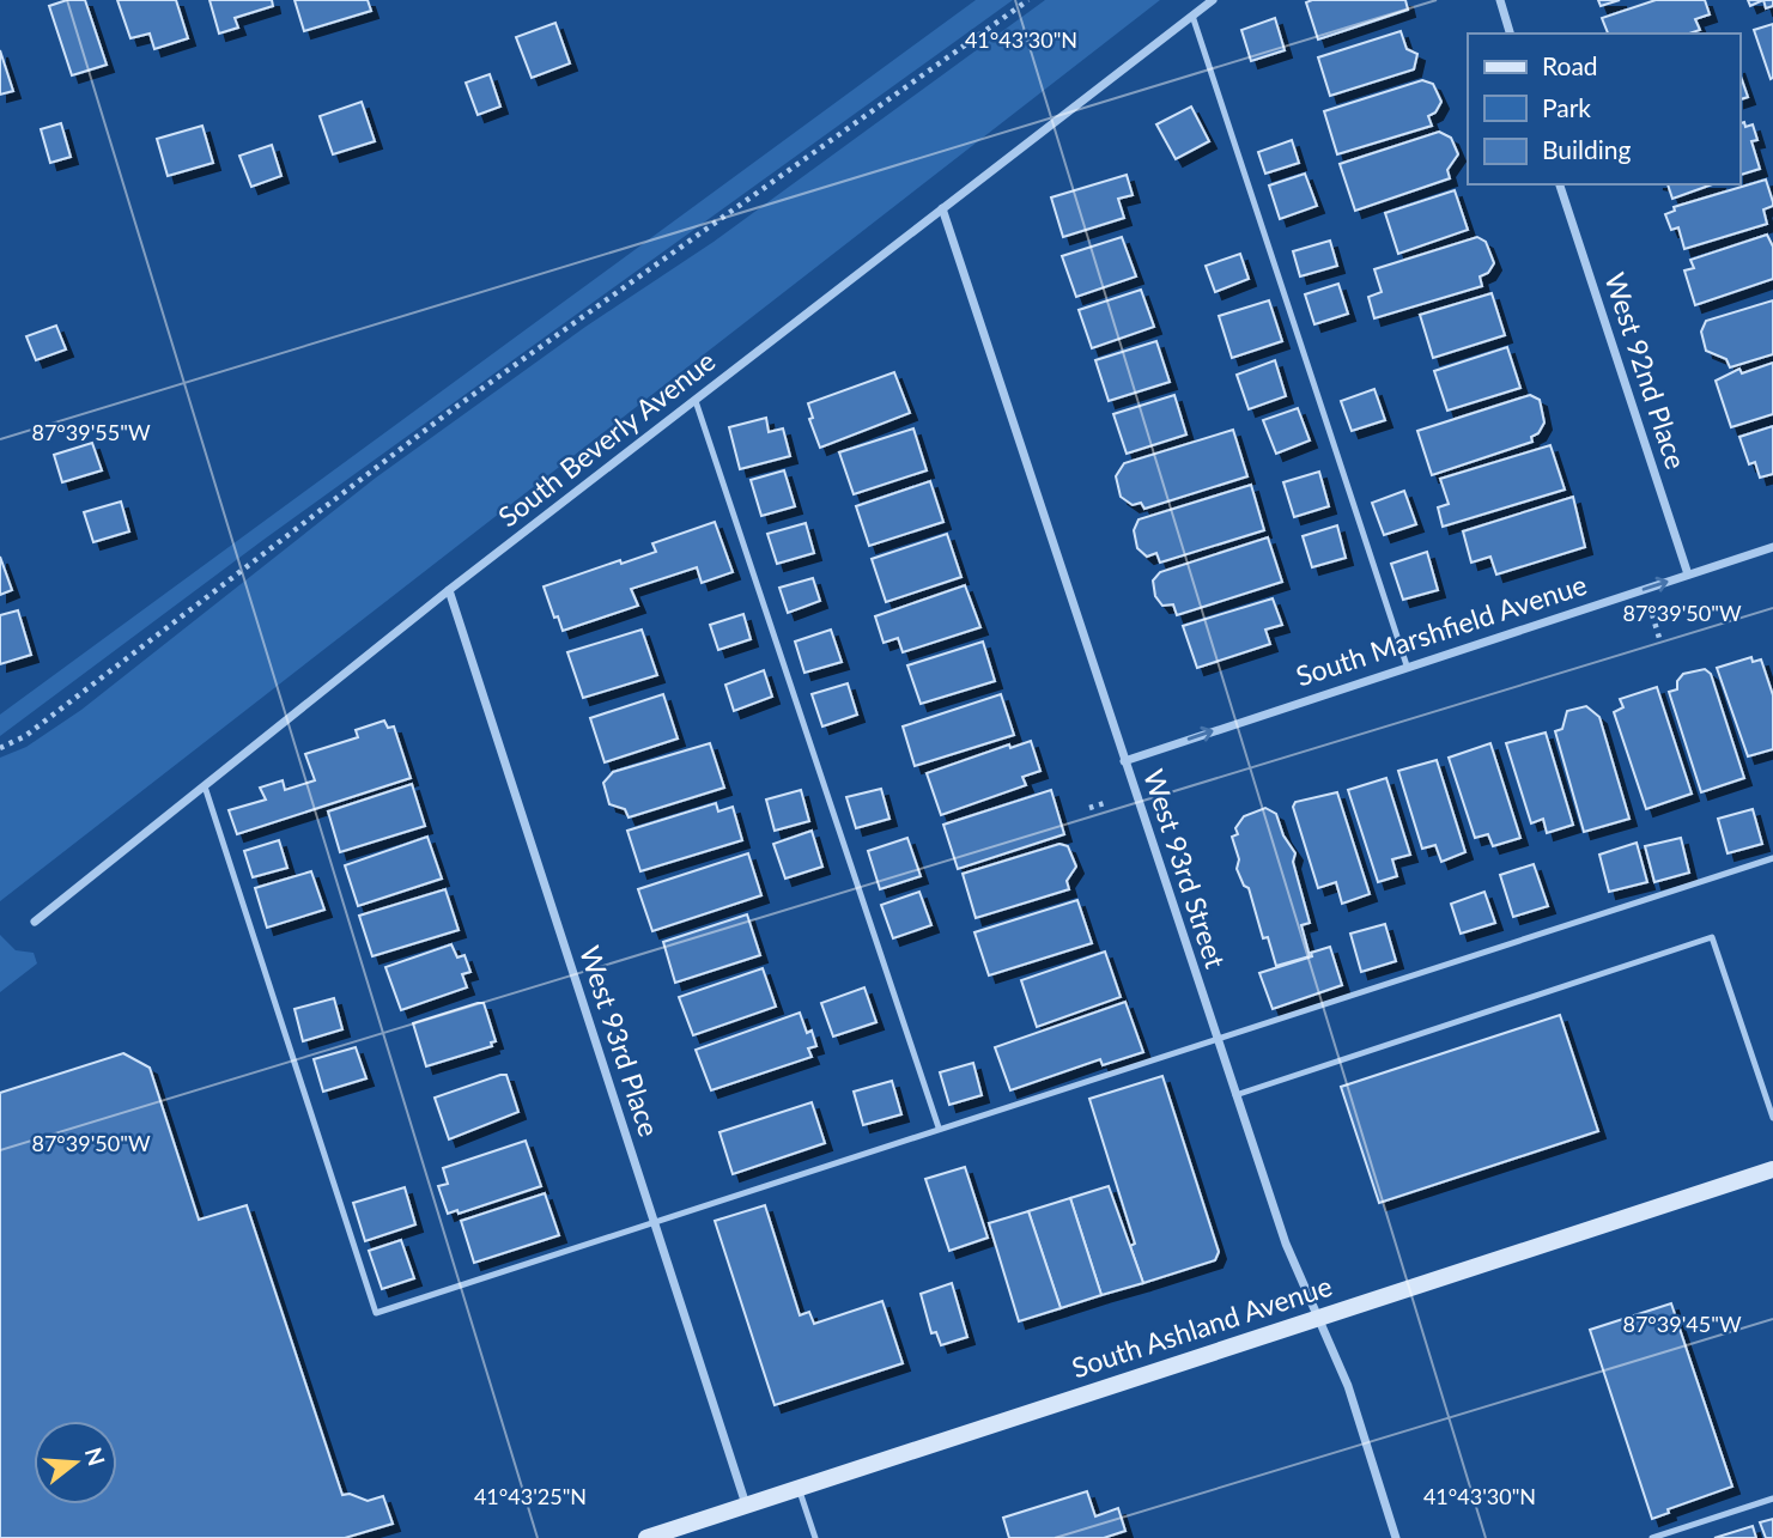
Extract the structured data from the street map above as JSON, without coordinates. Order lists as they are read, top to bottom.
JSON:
{
  "streets": {
    "main road": ["South Ashland Avenue"],
    "street": [
      "West 92nd Place",
      "South Beverly Avenue",
      "South Marshfield Avenue",
      "West 93rd Street",
      "West 93rd Place"
    ]
  },
  "crossings": [
    ["West 92nd Place", "South Marshfield Avenue"],
    ["South Beverly Avenue", "West 93rd Street"],
    ["South Beverly Avenue", "West 93rd Place"],
    ["South Marshfield Avenue", "West 93rd Street"],
    ["West 93rd Street", "South Ashland Avenue"],
    ["West 93rd Place", "South Ashland Avenue"]
  ],
  "one_way": ["South Marshfield Avenue"],
  "legend": ["Road", "Park", "Building"],
  "north": "right",
  "coordinates": [
    "41°43'30\"N",
    "87°39'55\"W",
    "87°39'50\"W",
    "87°39'45\"W",
    "41°43'25\"N"
  ]
}
